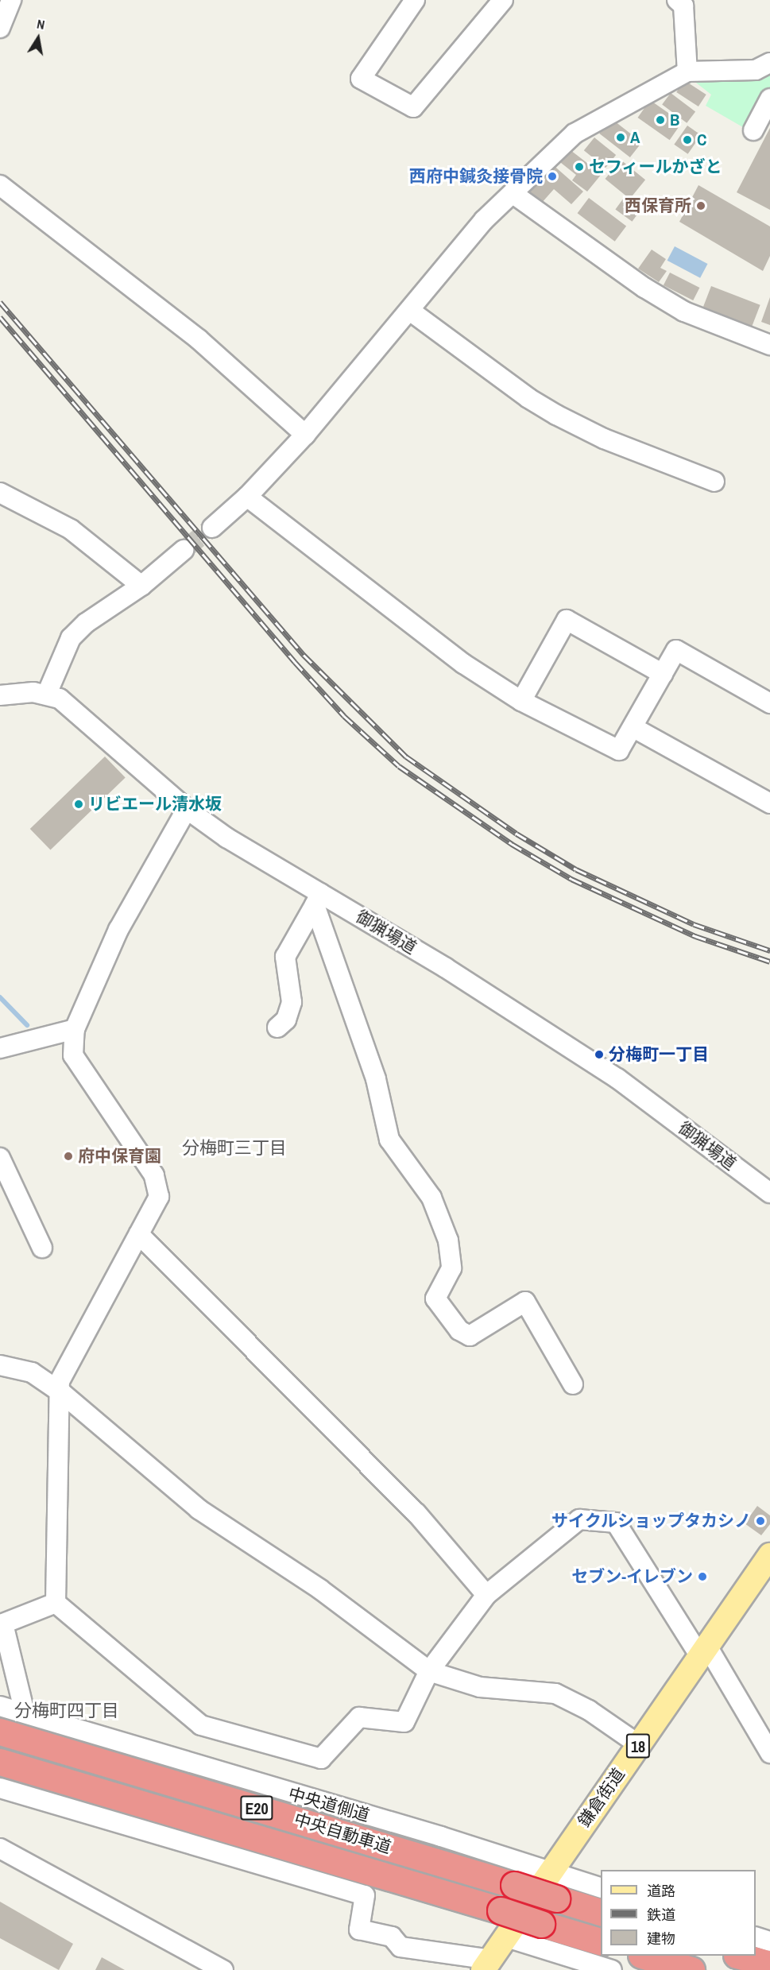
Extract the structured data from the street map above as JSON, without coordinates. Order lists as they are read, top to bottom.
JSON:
{
  "streets": {
    "highway": ["E20", "中央自動車道"],
    "main road": ["18", "鎌倉街道"],
    "street": ["御猟場道", "中央道側道"]
  },
  "crossings": [
    ["鎌倉街道", "中央道側道"]
  ],
  "districts": ["分梅町三丁目", "分梅町四丁目"],
  "places": [
    "B",
    "A",
    "C",
    "セフィールかざと",
    "西府中鍼灸接骨院",
    "西保育所",
    "リビエール清水坂",
    "分梅町一丁目",
    "府中保育園",
    "サイクルショップタカシノ",
    "セブン-イレブン"
  ],
  "legend": ["道路", "鉄道", "建物"],
  "north": "top"
}
